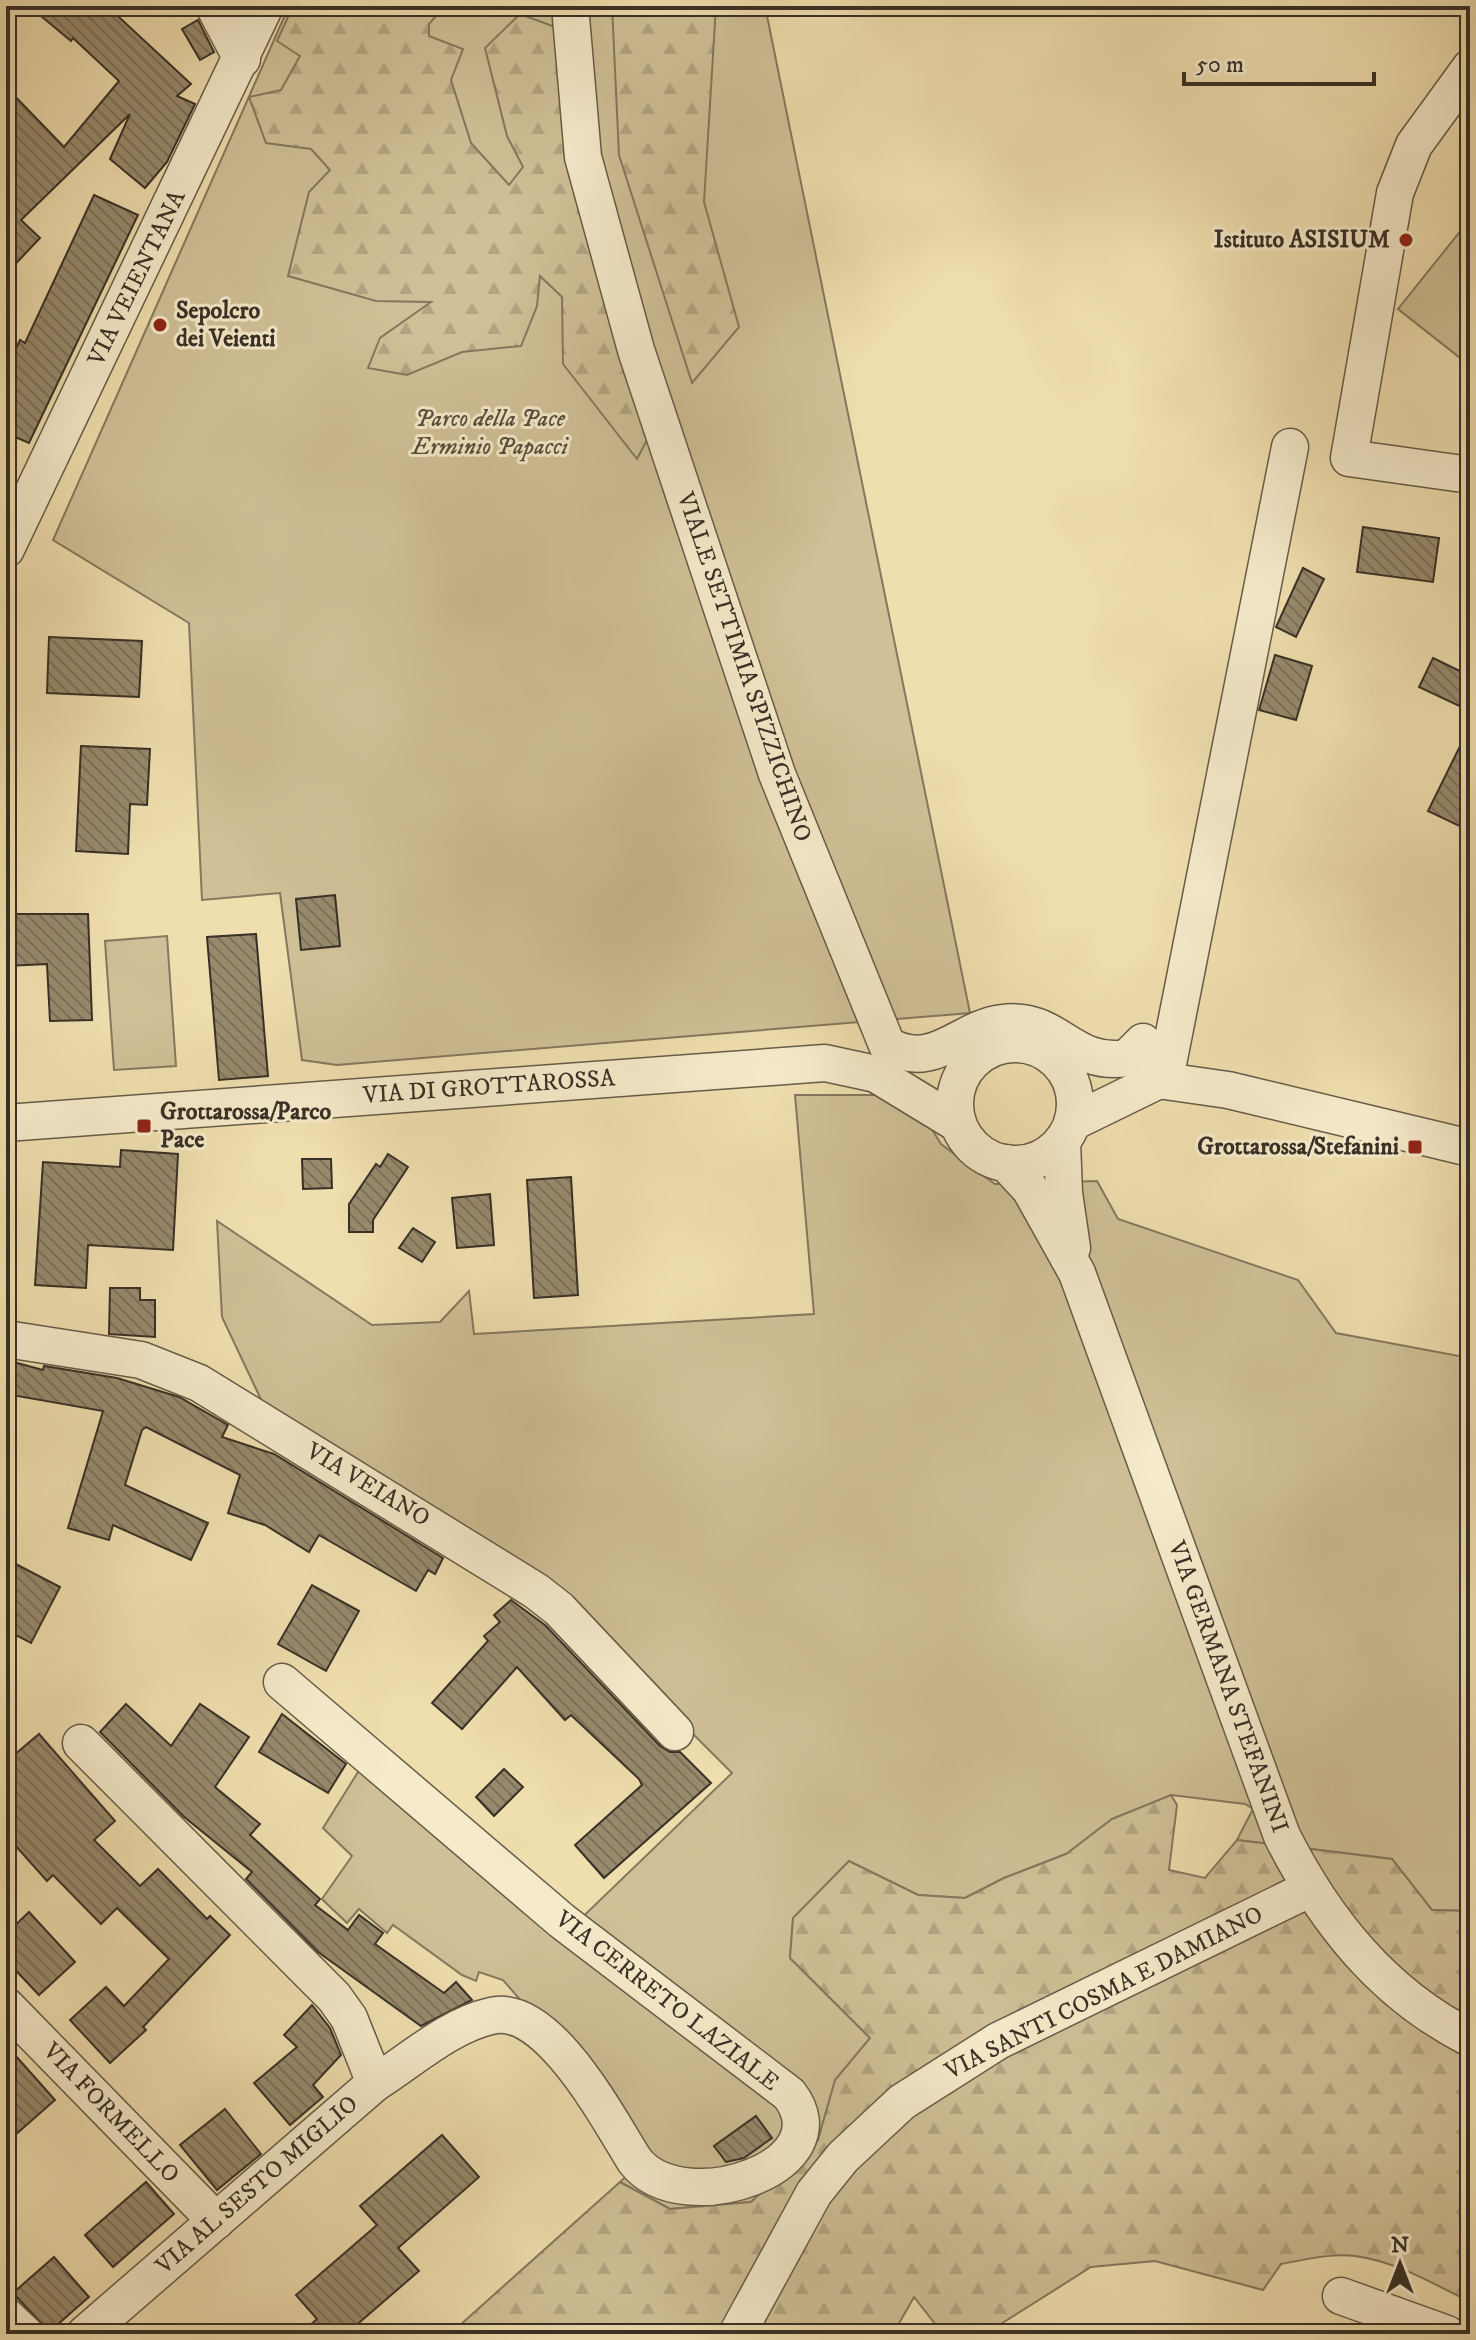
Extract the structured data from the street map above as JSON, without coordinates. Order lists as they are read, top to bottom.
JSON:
{
  "streets": {
    "street": [
      "VIA VEIENTANA",
      "VIALE SETTIMIA SPIZZICHINO",
      "VIA DI GROTTAROSSA",
      "VIA VEIANO",
      "VIA GERMANA STEFANINI",
      "VIA SANTI COSMA E DAMIANO",
      "VIA CERRETO LAZIALE",
      "VIA FORMELLO",
      "VIA AL SESTO MIGLIO"
    ]
  },
  "crossings": [
    ["VIA DI GROTTAROSSA", "VIA GERMANA STEFANINI"],
    ["VIA GERMANA STEFANINI", "VIA SANTI COSMA E DAMIANO"],
    ["VIA CERRETO LAZIALE", "VIA AL SESTO MIGLIO"],
    ["VIA FORMELLO", "VIA AL SESTO MIGLIO"]
  ],
  "parks": ["Parco della Pace Erminio Papacci"],
  "places": {
    "other": ["Istituto ASISIUM", "Sepolcro dei Veienti"],
    "transit": ["Grottarossa/Parco Pace", "Grottarossa/Stefanini"]
  },
  "scale_bar": "50 m",
  "north": "top"
}
